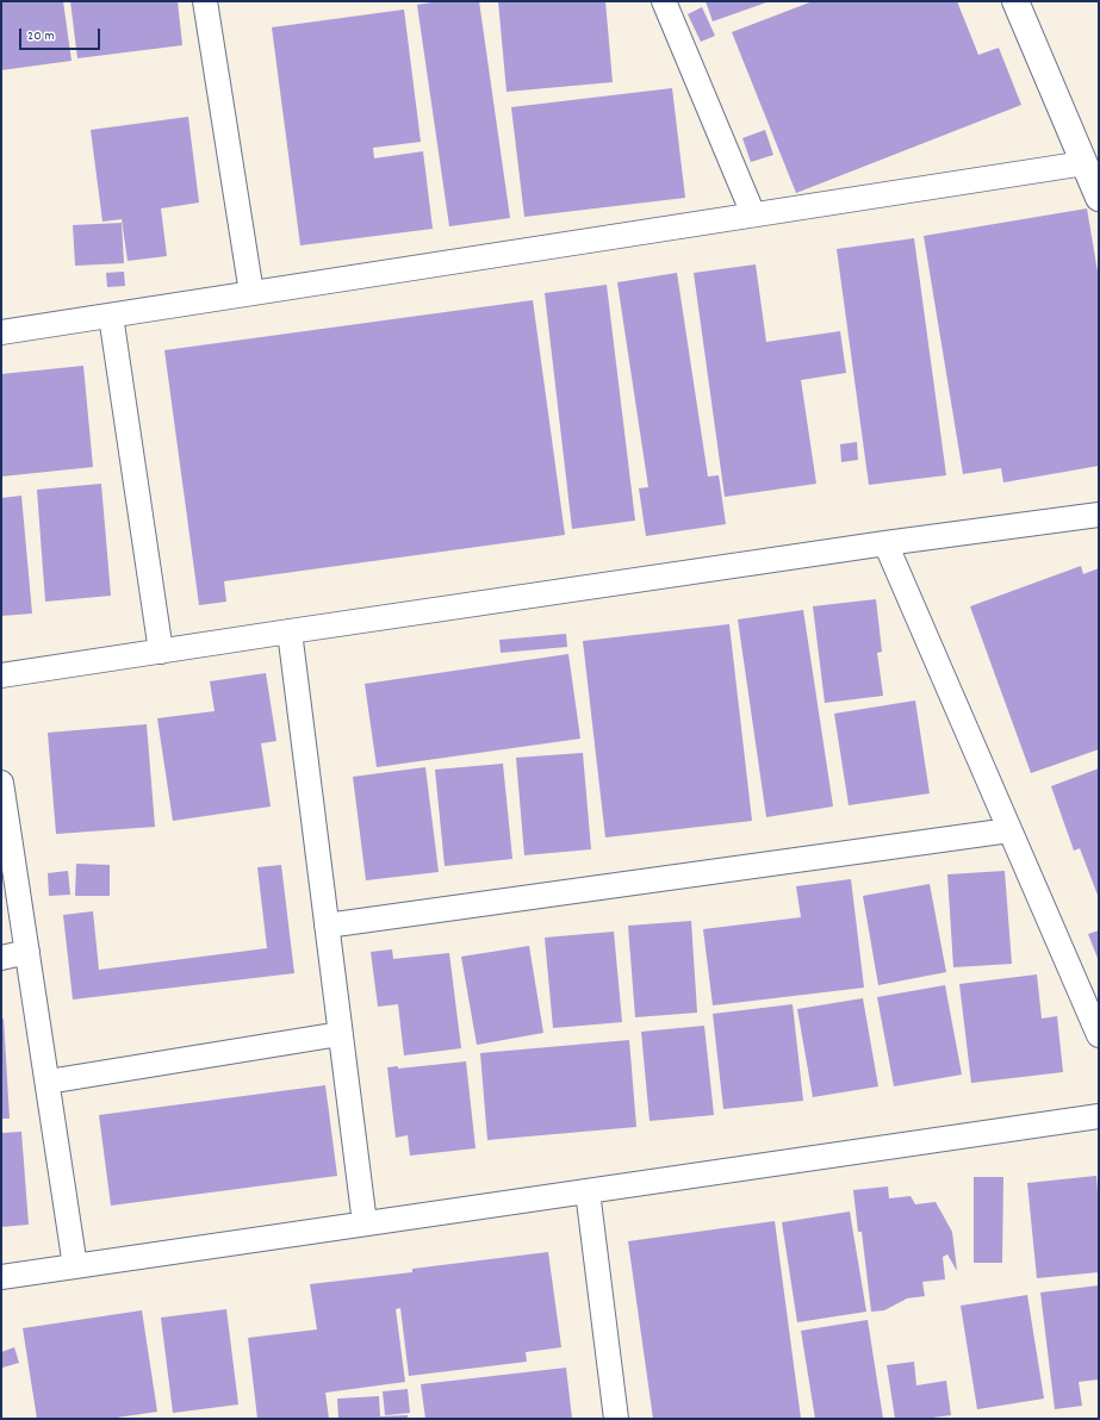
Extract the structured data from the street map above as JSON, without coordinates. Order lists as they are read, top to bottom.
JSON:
{
  "scale_bar": "20 m"
}
